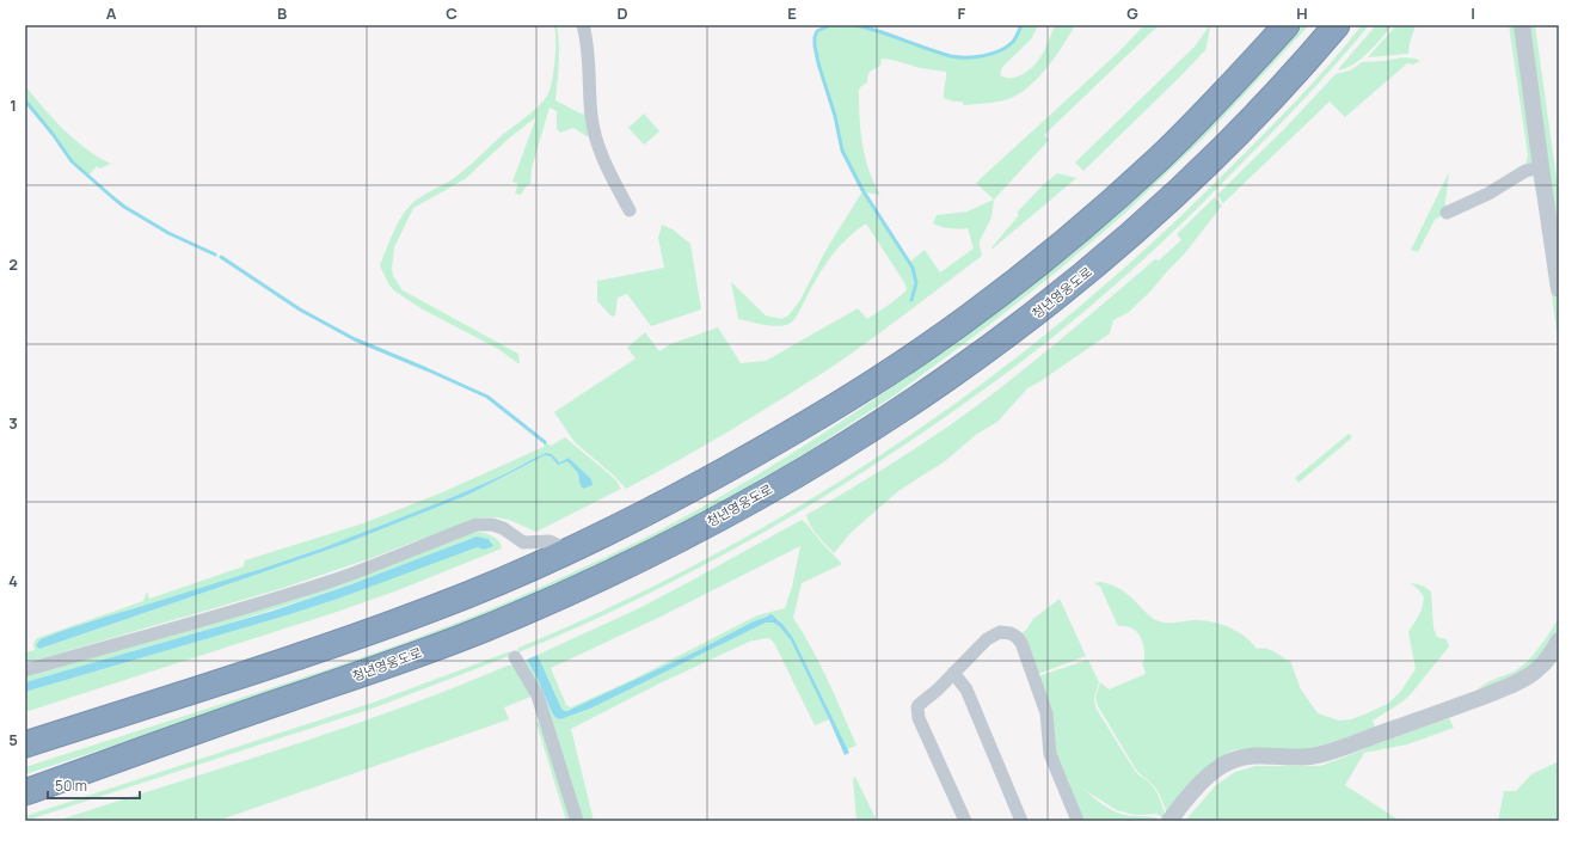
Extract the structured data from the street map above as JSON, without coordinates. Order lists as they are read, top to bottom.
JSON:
{
  "streets": {
    "highway": ["청년영웅도로"]
  },
  "scale_bar": "50 m",
  "grid": {
    "columns": [
      "A",
      "B",
      "C",
      "D",
      "E",
      "F",
      "G",
      "H",
      "I"
    ],
    "rows": [
      "1",
      "2",
      "3",
      "4",
      "5"
    ]
  }
}
